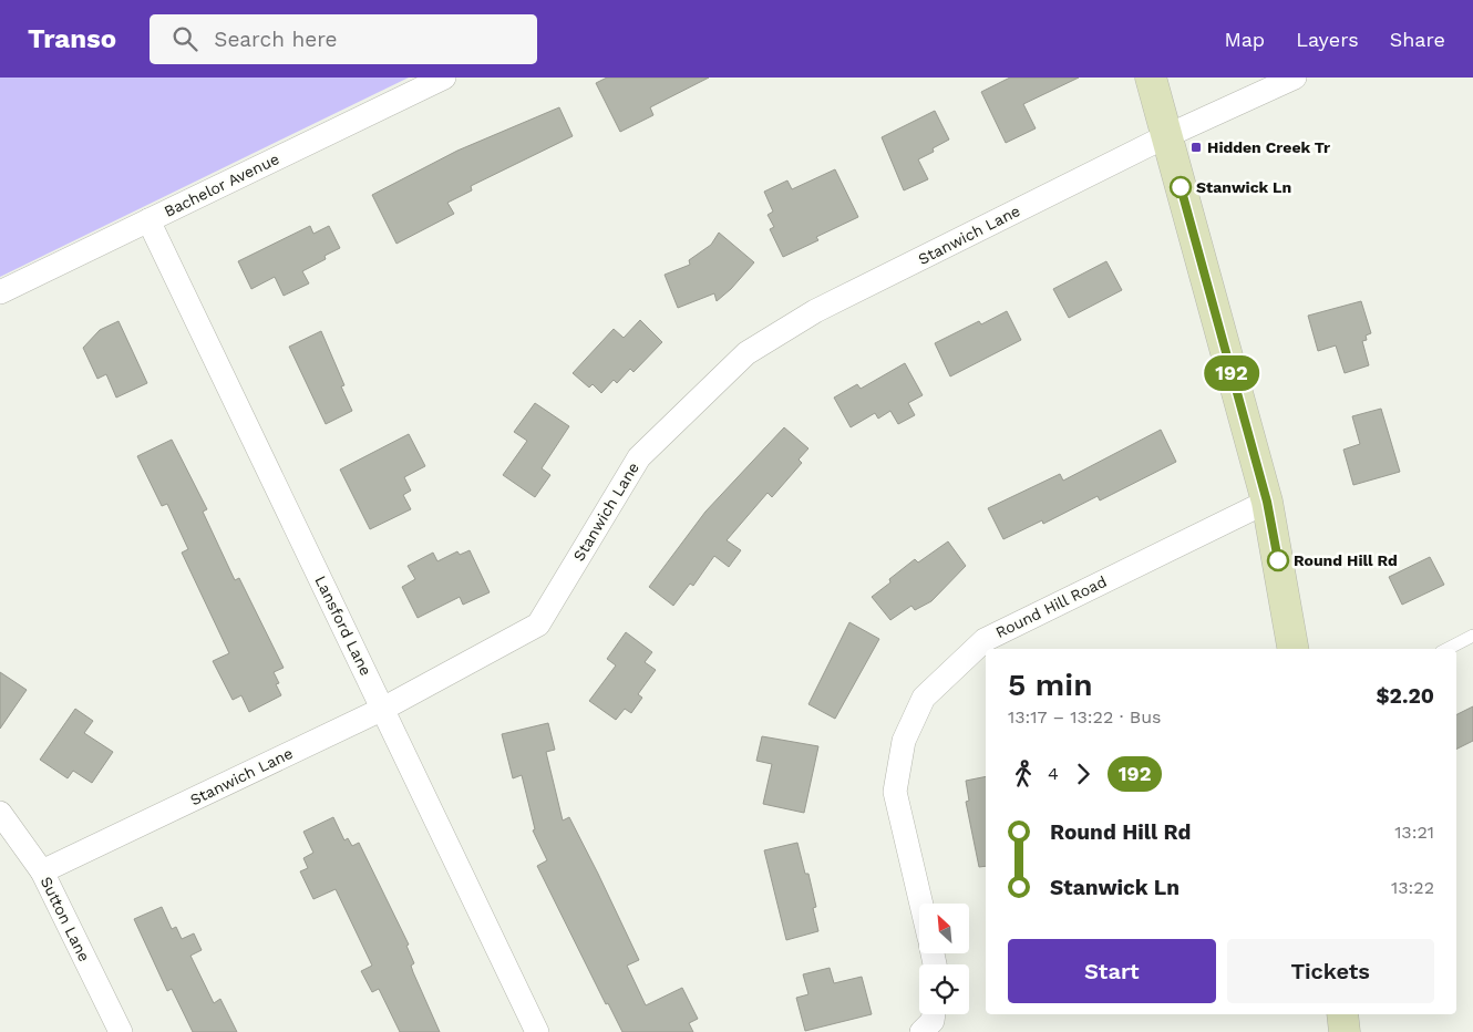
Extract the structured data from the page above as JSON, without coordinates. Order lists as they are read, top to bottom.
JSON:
{
  "streets": {
    "street": [
      "Bachelor Avenue",
      "Stanwich Lane",
      "Round Hill Road",
      "Lansford Lane",
      "Sutton Lane"
    ]
  },
  "crossings": [
    ["Bachelor Avenue", "Lansford Lane"],
    ["Stanwich Lane", "Lansford Lane"],
    ["Stanwich Lane", "Sutton Lane"]
  ],
  "places": {
    "transit": ["Hidden Creek Tr"],
    "other": ["Stanwick Ln", "Round Hill Rd"]
  },
  "lines": ["bus line 192"],
  "north": "top left",
  "page": {
    "header": "Transo",
    "search": "Search here",
    "nav": ["Map", "Layers", "Share"],
    "on_map": "192",
    "heading": ["5 min", "13:17 – 13:22 · Bus", "$2.20"],
    "legs": ["4", "192"],
    "list": [
      {
        "name": "Round Hill Rd",
        "value": "13:21"
      },
      {
        "name": "Stanwick Ln",
        "value": "13:22"
      }
    ],
    "buttons": ["Start", "Tickets"]
  }
}
